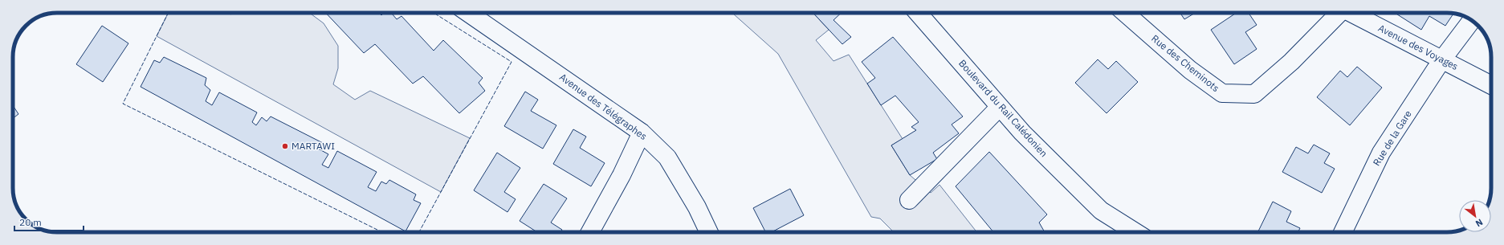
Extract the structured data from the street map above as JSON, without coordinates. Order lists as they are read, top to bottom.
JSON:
{
  "streets": {
    "street": [
      "Avenue des Voyages",
      "Rue des Cheminots",
      "Avenue des Télégraphes",
      "Boulevard du Rail Calédonien",
      "Rue de la Gare"
    ]
  },
  "crossings": [
    ["Avenue des Voyages", "Rue de la Gare"]
  ],
  "places": ["MARTAWI"],
  "scale_bar": "20 m",
  "north": "bottom right"
}
